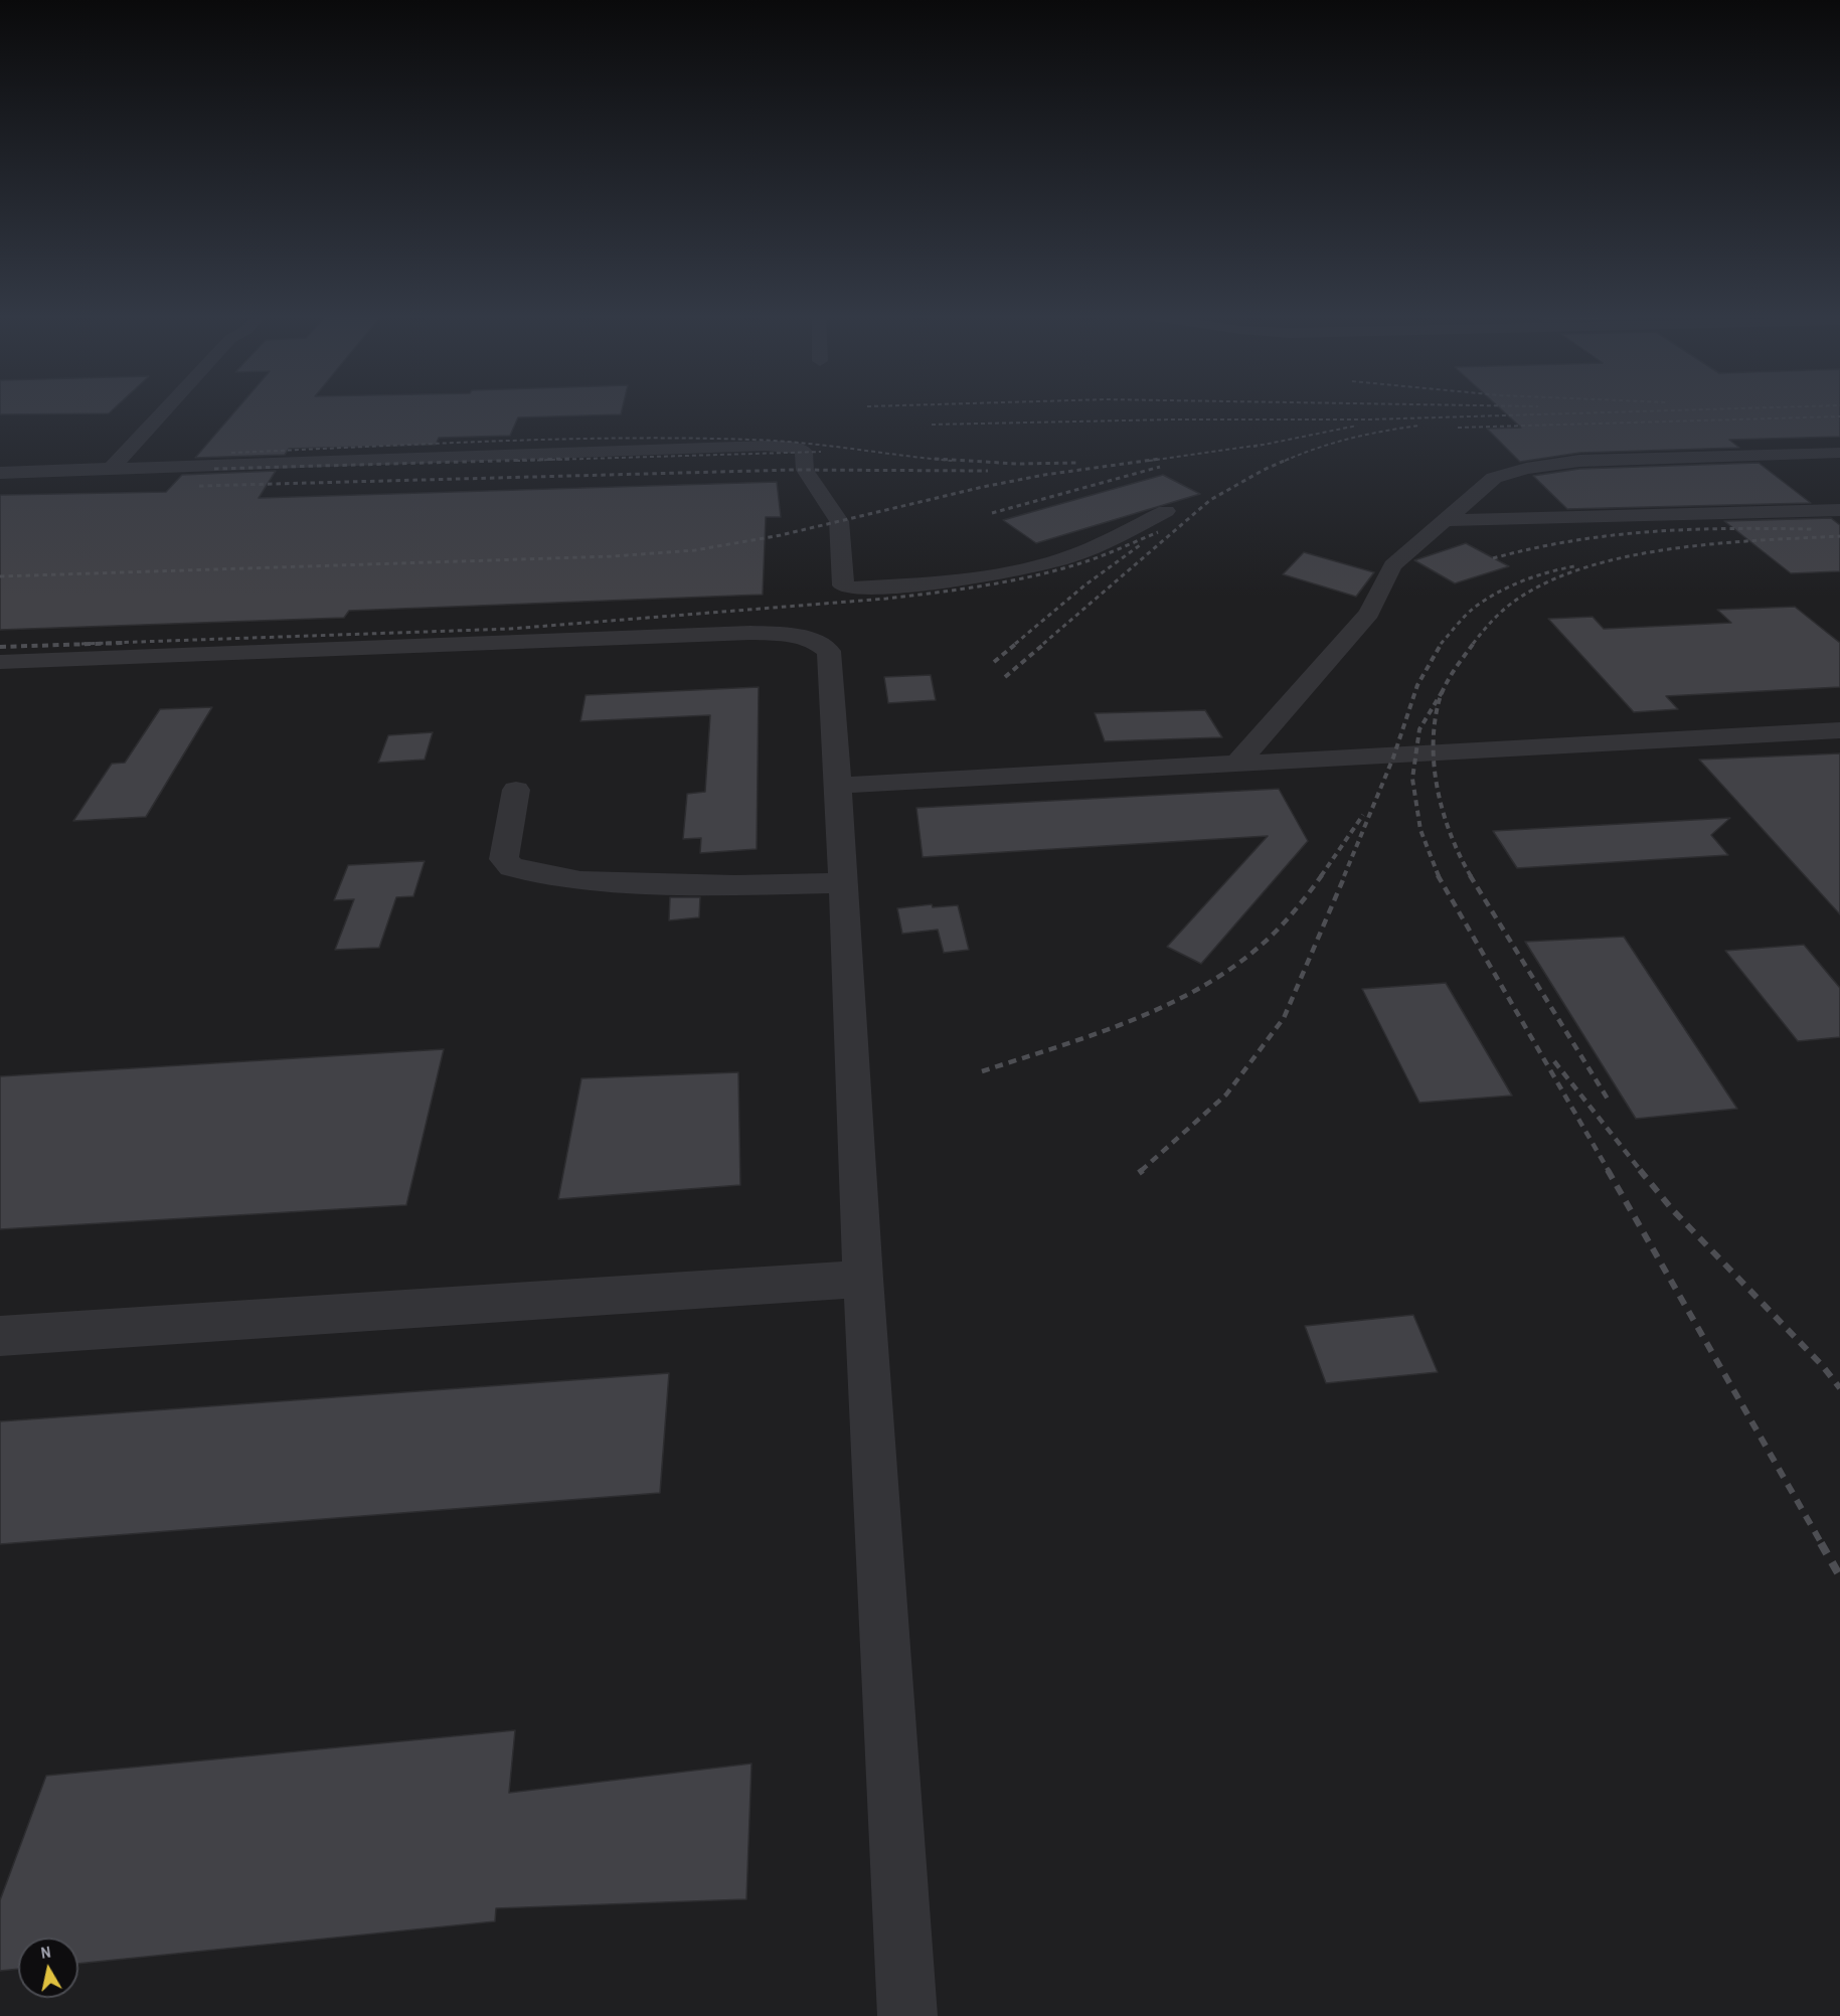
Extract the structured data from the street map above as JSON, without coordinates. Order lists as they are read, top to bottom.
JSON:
{
  "north": "top"
}
